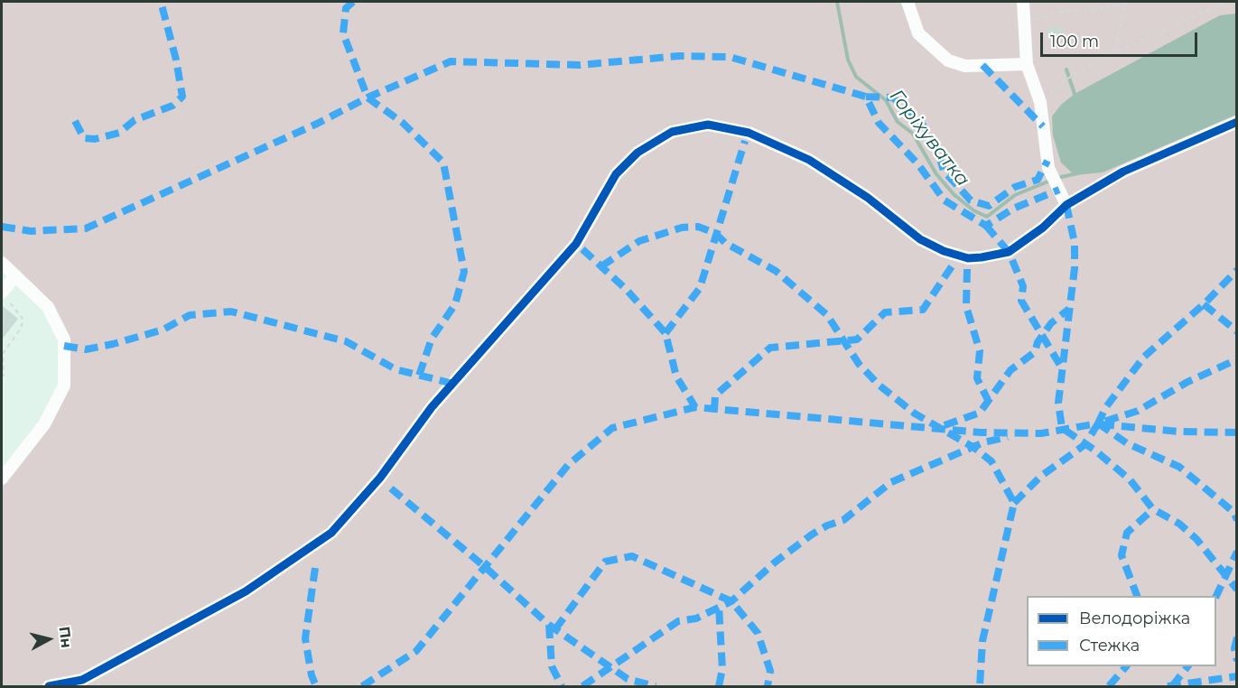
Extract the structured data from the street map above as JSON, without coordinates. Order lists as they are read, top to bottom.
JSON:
{
  "water": ["Горіхуватка"],
  "legend": ["Велодоріжка", "Стежка"],
  "scale_bar": "100 m",
  "north": "right"
}
